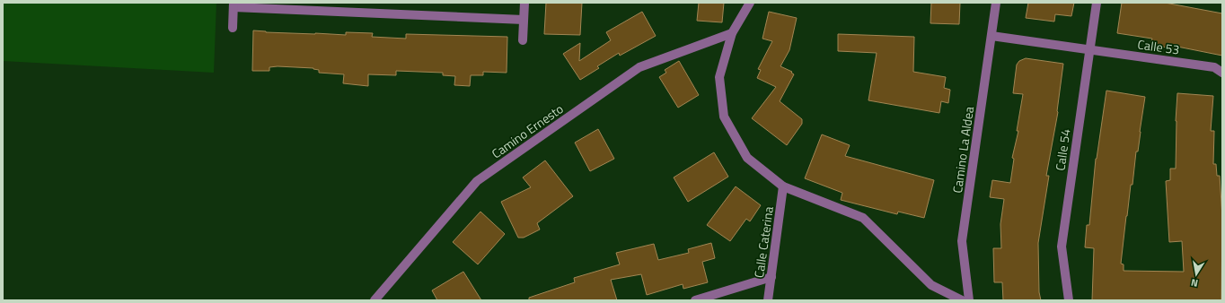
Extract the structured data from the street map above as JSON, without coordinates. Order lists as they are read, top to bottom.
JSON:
{
  "streets": {
    "street": [
      "Calle 53",
      "Camino Ernesto",
      "Camino La Aldea",
      "Calle 54",
      "Calle Caterina"
    ]
  },
  "crossings": [
    ["Calle 53", "Camino La Aldea"],
    ["Calle 53", "Calle 54"]
  ],
  "north": "bottom"
}
